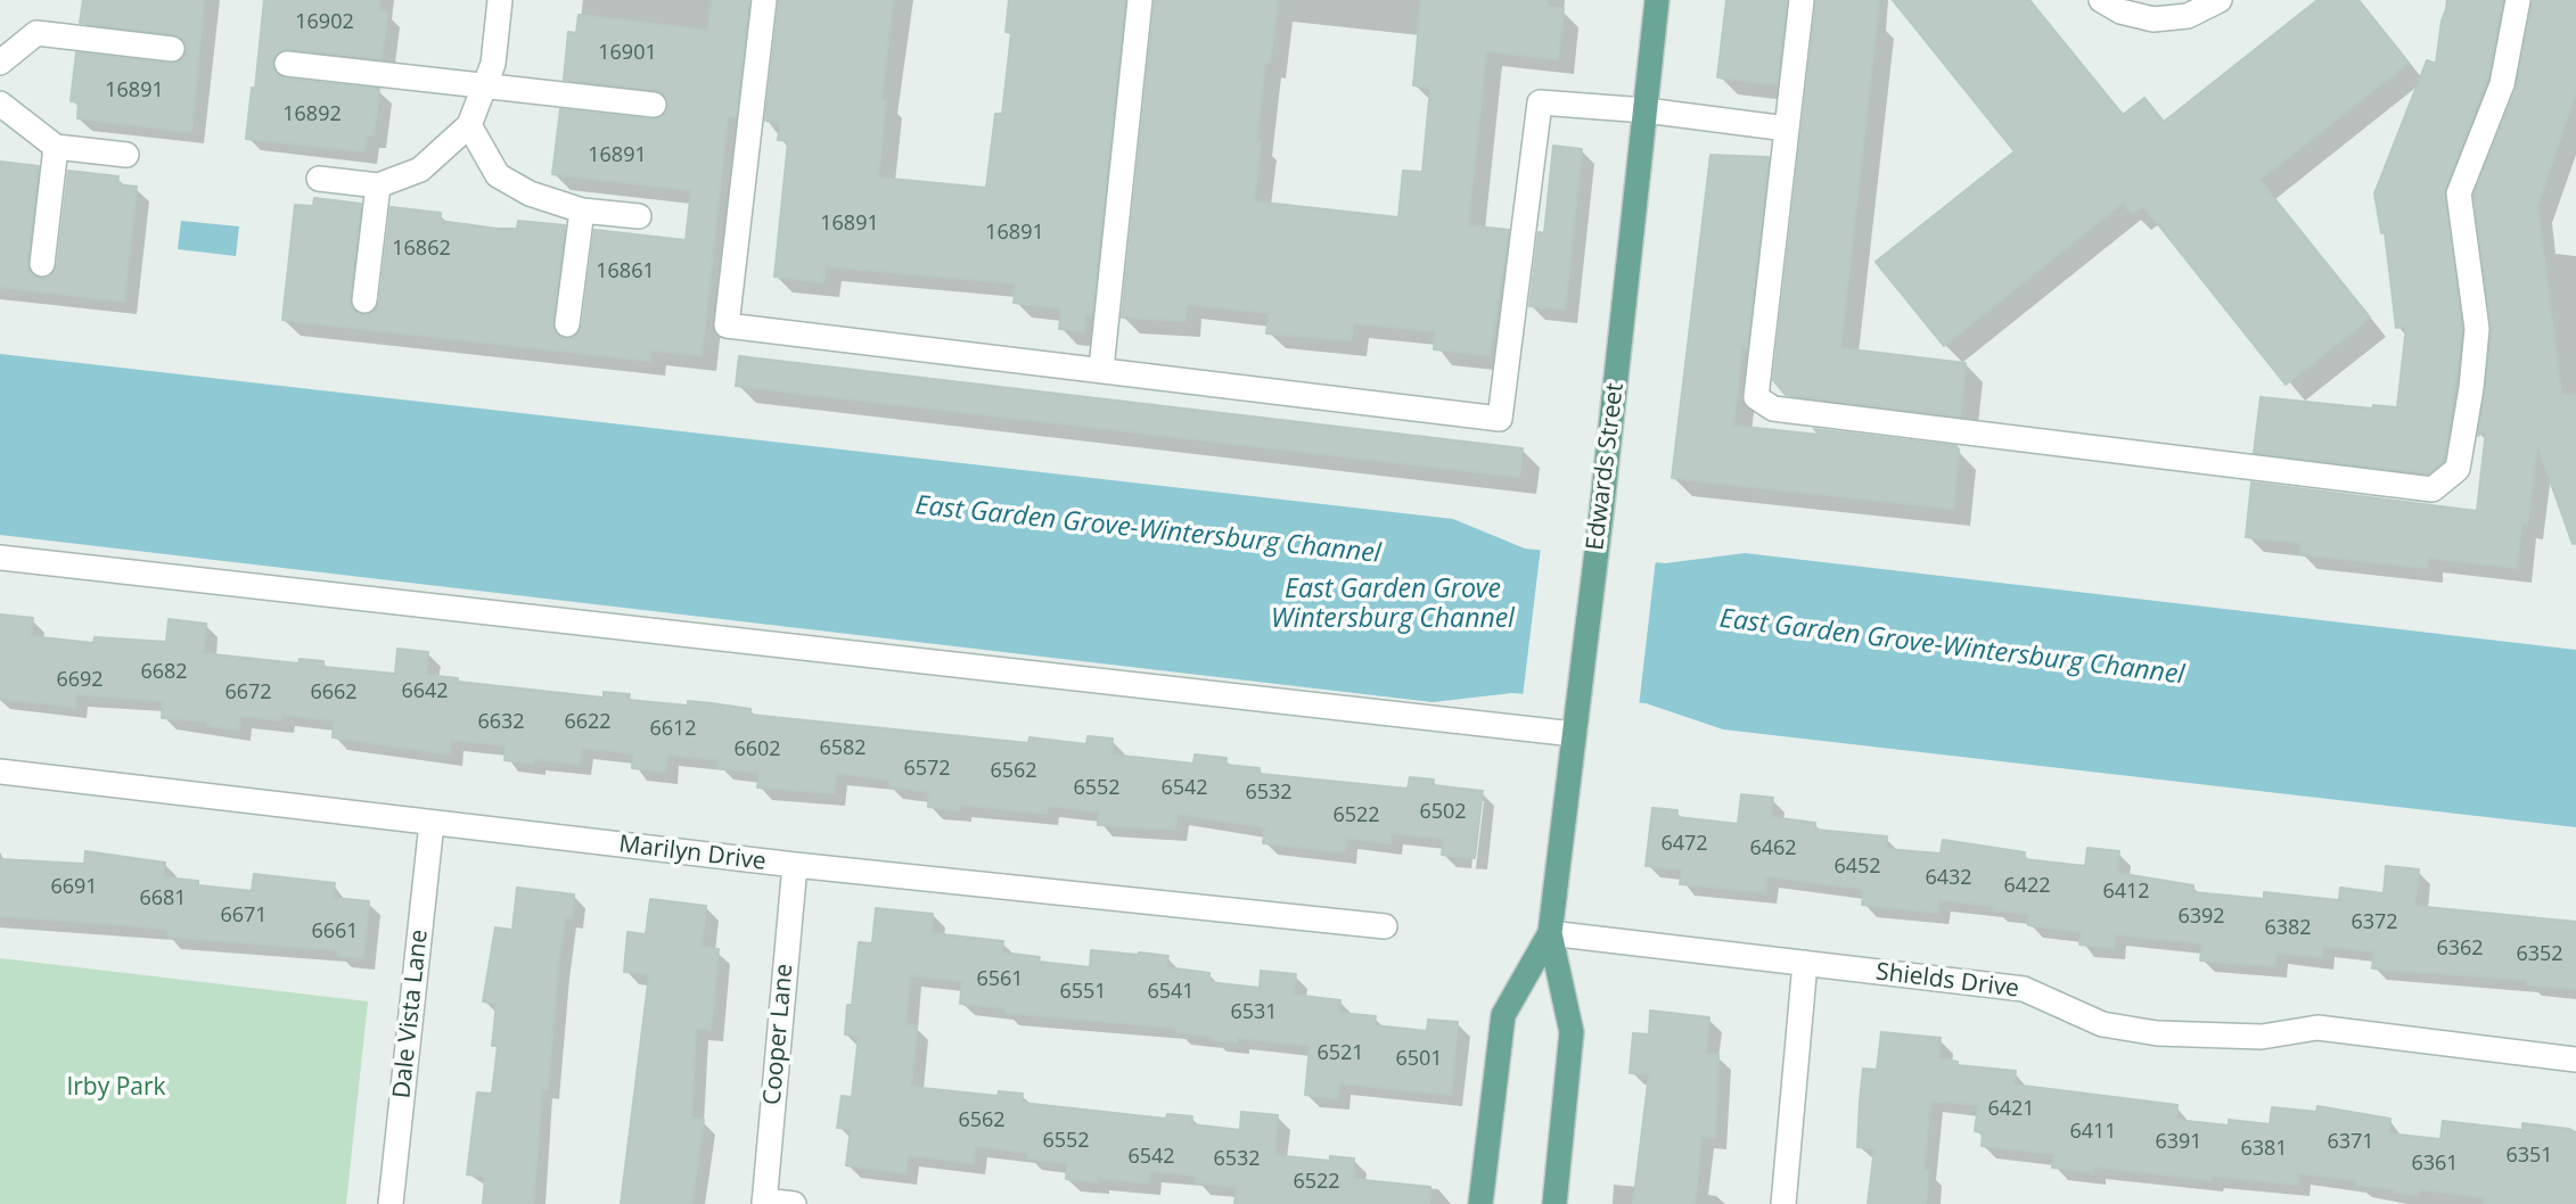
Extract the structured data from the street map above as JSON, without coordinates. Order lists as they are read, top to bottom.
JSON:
{
  "streets": {
    "main road": ["Edwards Street"],
    "street": [
      "Marilyn Drive",
      "Shields Drive",
      "Dale Vista Lane",
      "Cooper Lane"
    ]
  },
  "crossings": [
    ["Edwards Street", "Shields Drive"],
    ["Marilyn Drive", "Dale Vista Lane"],
    ["Marilyn Drive", "Cooper Lane"]
  ],
  "water": ["East Garden Grove-Wintersburg Channel", "East Garden Grove Wintersburg Channel"],
  "parks": ["Irby Park"],
  "house_numbers": [
    "16902",
    "16901",
    "16891",
    "16892",
    "16891",
    "16891",
    "16891",
    "16862",
    "16861",
    "6682",
    "6692",
    "6642",
    "6672",
    "6662",
    "6632",
    "6622",
    "6612",
    "6582",
    "6602",
    "6572",
    "6562",
    "6552",
    "6542",
    "6532",
    "6502",
    "6522",
    "6472",
    "6462",
    "6452",
    "6432",
    "6422",
    "6691",
    "6412",
    "6681",
    "6671",
    "6392",
    "6372",
    "6382",
    "6661",
    "6362",
    "6352",
    "6561",
    "6551",
    "6541",
    "6531",
    "6521",
    "6501",
    "6421",
    "6562",
    "6411",
    "6552",
    "6391",
    "6371",
    "6381",
    "6351",
    "6542",
    "6532",
    "6361",
    "6522"
  ]
}
